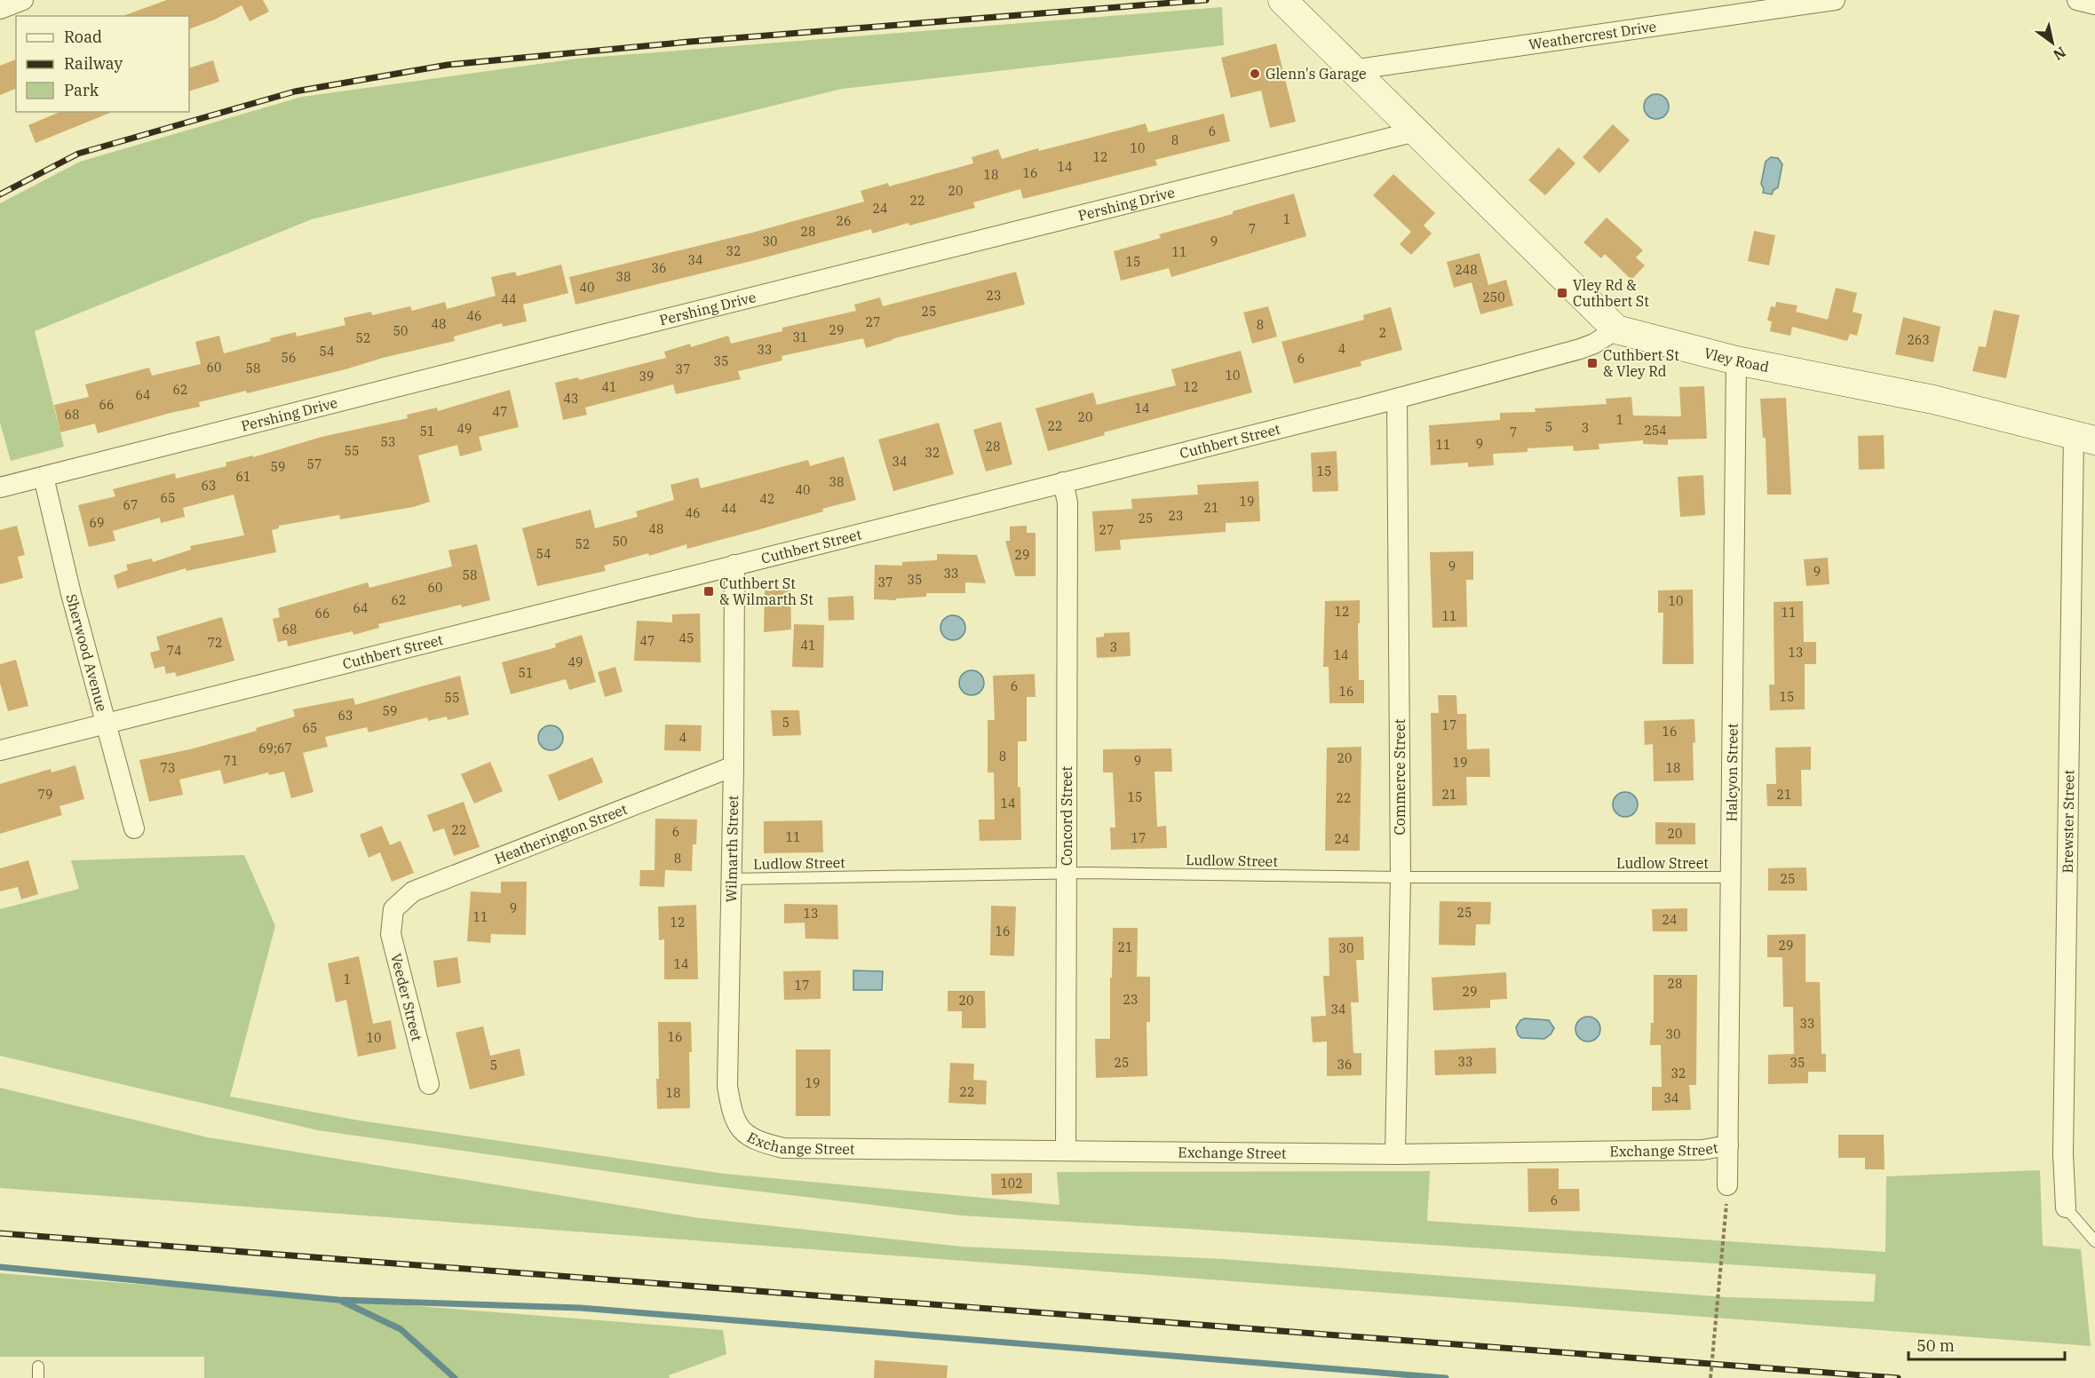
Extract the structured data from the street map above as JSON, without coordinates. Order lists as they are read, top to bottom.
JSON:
{
  "streets": {
    "street": [
      "Weathercrest Drive",
      "Pershing Drive",
      "Vley Road",
      "Cuthbert Street",
      "Sherwood Avenue",
      "Halcyon Street",
      "Commerce Street",
      "Concord Street",
      "Brewster Street",
      "Heatherington Street",
      "Wilmarth Street",
      "Veeder Street",
      "Exchange Street"
    ],
    "lane": ["Ludlow Street"]
  },
  "crossings": [
    ["Pershing Drive", "Sherwood Avenue"],
    ["Vley Road", "Cuthbert Street"],
    ["Vley Road", "Halcyon Street"],
    ["Vley Road", "Brewster Street"],
    ["Cuthbert Street", "Sherwood Avenue"],
    ["Cuthbert Street", "Commerce Street"],
    ["Cuthbert Street", "Concord Street"],
    ["Cuthbert Street", "Wilmarth Street"],
    ["Halcyon Street", "Ludlow Street"],
    ["Halcyon Street", "Exchange Street"],
    ["Commerce Street", "Ludlow Street"],
    ["Commerce Street", "Exchange Street"],
    ["Concord Street", "Ludlow Street"],
    ["Concord Street", "Exchange Street"],
    ["Heatherington Street", "Wilmarth Street"],
    ["Heatherington Street", "Veeder Street"],
    ["Wilmarth Street", "Ludlow Street"],
    ["Wilmarth Street", "Exchange Street"]
  ],
  "places": {
    "other": ["Glenn's Garage"],
    "transit": ["Vley Rd & Cuthbert St", "Cuthbert St & Vley Rd", "Cuthbert St & Wilmarth St"]
  },
  "house_numbers": [
    "6",
    "8",
    "10",
    "12",
    "14",
    "16",
    "18",
    "20",
    "22",
    "24",
    "1",
    "26",
    "7",
    "28",
    "30",
    "9",
    "32",
    "11",
    "34",
    "15",
    "36",
    "248",
    "38",
    "40",
    "23",
    "250",
    "44",
    "25",
    "46",
    "27",
    "48",
    "8",
    "29",
    "50",
    "2",
    "31",
    "52",
    "263",
    "4",
    "33",
    "54",
    "56",
    "6",
    "35",
    "60",
    "58",
    "37",
    "10",
    "39",
    "41",
    "12",
    "62",
    "64",
    "43",
    "66",
    "14",
    "47",
    "68",
    "20",
    "1",
    "22",
    "5",
    "3",
    "49",
    "254",
    "51",
    "7",
    "53",
    "9",
    "11",
    "28",
    "55",
    "32",
    "34",
    "57",
    "59",
    "15",
    "61",
    "38",
    "63",
    "40",
    "65",
    "42",
    "19",
    "67",
    "21",
    "44",
    "46",
    "23",
    "25",
    "69",
    "48",
    "27",
    "50",
    "52",
    "54",
    "29",
    "9",
    "9",
    "33",
    "58",
    "35",
    "37",
    "60",
    "62",
    "10",
    "64",
    "12",
    "11",
    "66",
    "11",
    "68",
    "45",
    "47",
    "72",
    "41",
    "3",
    "74",
    "13",
    "14",
    "49",
    "51",
    "6",
    "16",
    "15",
    "55",
    "59",
    "63",
    "5",
    "17",
    "65",
    "16",
    "4",
    "69;67",
    "8",
    "20",
    "71",
    "9",
    "19",
    "73",
    "18",
    "79",
    "21",
    "21",
    "15",
    "22",
    "14",
    "22",
    "6",
    "20",
    "11",
    "17",
    "24",
    "8",
    "25",
    "9",
    "25",
    "13",
    "11",
    "24",
    "12",
    "16",
    "29",
    "21",
    "30",
    "14",
    "1",
    "28",
    "17",
    "29",
    "23",
    "20",
    "34",
    "33",
    "30",
    "16",
    "10",
    "33",
    "25",
    "35",
    "36",
    "5",
    "32",
    "19",
    "22",
    "18",
    "34",
    "102",
    "6"
  ],
  "legend": ["Road", "Railway", "Park"],
  "scale_bar": "50 m",
  "north": "bottom right"
}
